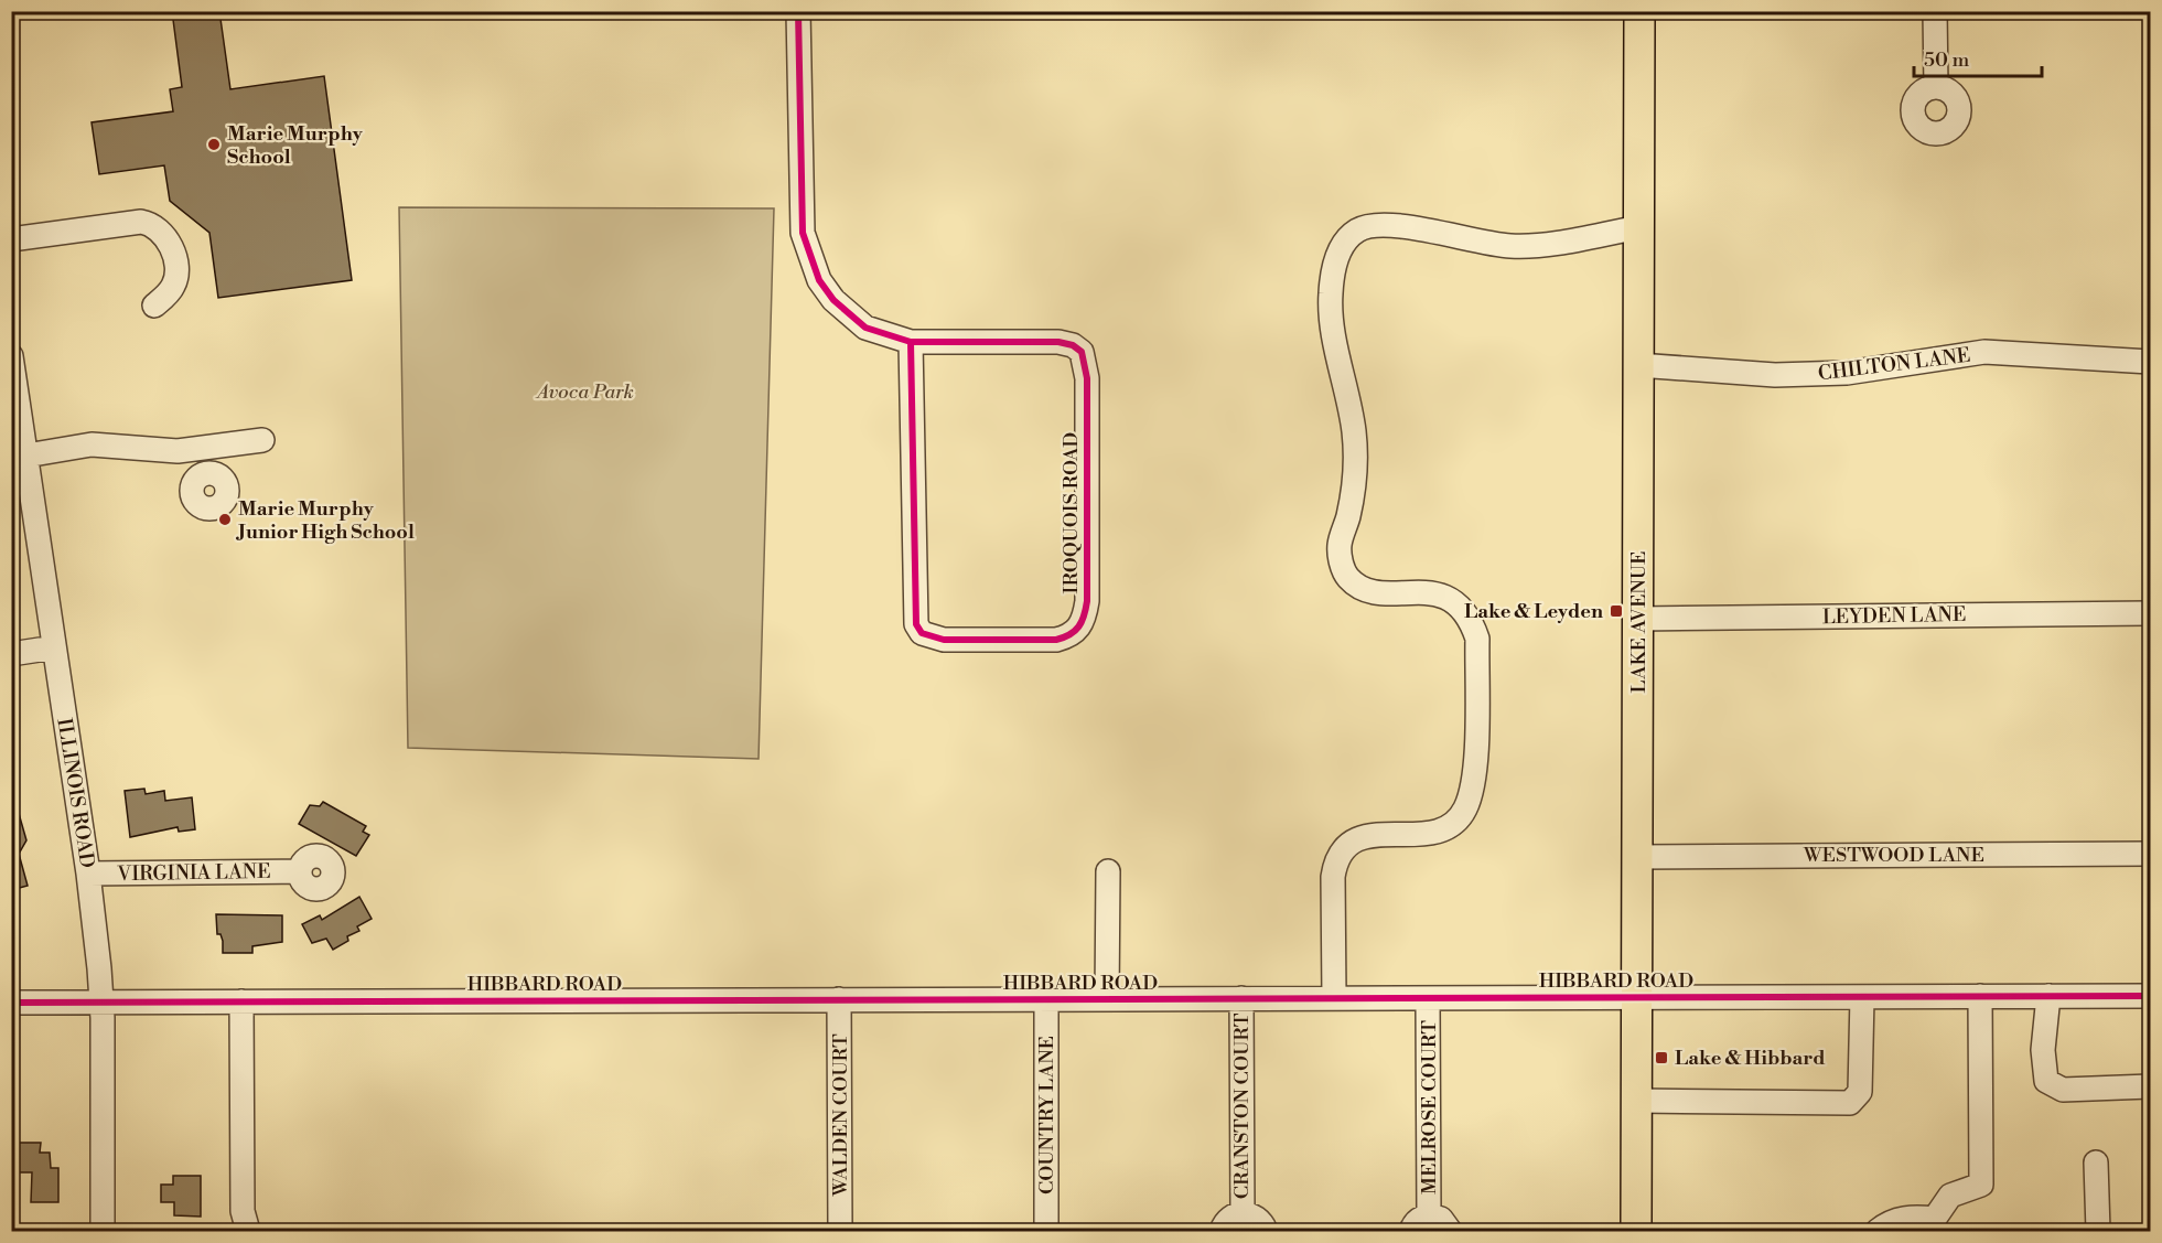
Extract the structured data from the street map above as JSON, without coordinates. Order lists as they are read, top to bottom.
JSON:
{
  "streets": {
    "main road": ["LAKE AVENUE"],
    "street": [
      "CHILTON LANE",
      "IROQUOIS ROAD",
      "LEYDEN LANE",
      "ILLINOIS ROAD",
      "WESTWOOD LANE",
      "VIRGINIA LANE",
      "HIBBARD ROAD",
      "CRANSTON COURT",
      "MELROSE COURT",
      "WALDEN COURT",
      "COUNTRY LANE"
    ]
  },
  "crossings": [
    ["CHILTON LANE", "LAKE AVENUE"],
    ["LEYDEN LANE", "LAKE AVENUE"],
    ["LAKE AVENUE", "WESTWOOD LANE"],
    ["LAKE AVENUE", "HIBBARD ROAD"],
    ["ILLINOIS ROAD", "VIRGINIA LANE"],
    ["ILLINOIS ROAD", "HIBBARD ROAD"],
    ["HIBBARD ROAD", "CRANSTON COURT"],
    ["HIBBARD ROAD", "MELROSE COURT"],
    ["HIBBARD ROAD", "WALDEN COURT"],
    ["HIBBARD ROAD", "COUNTRY LANE"]
  ],
  "parks": ["Avoca Park"],
  "places": {
    "other": ["Marie Murphy School", "Marie Murphy Junior High School"],
    "transit": ["Lake & Leyden", "Lake & Hibbard"]
  },
  "scale_bar": "50 m"
}
